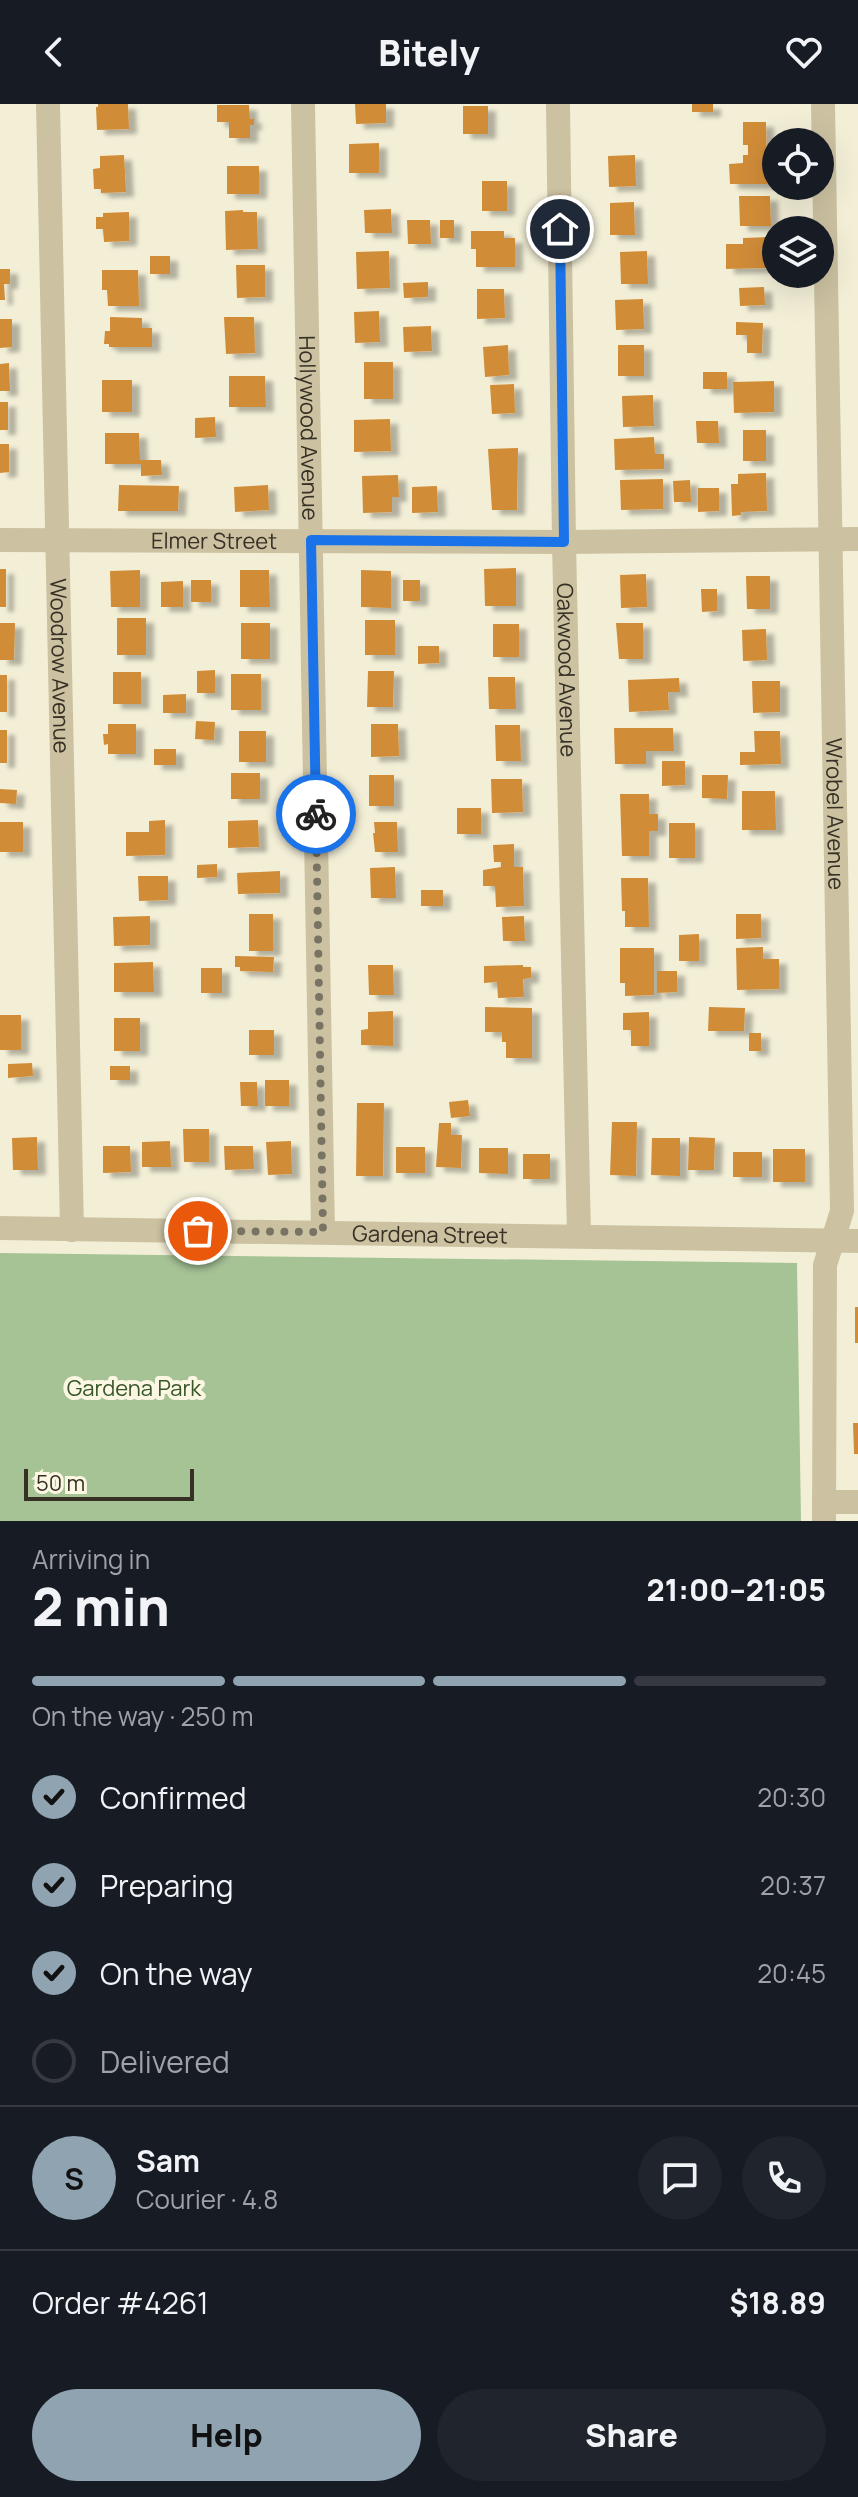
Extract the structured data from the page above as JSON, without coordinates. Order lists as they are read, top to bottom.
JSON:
{
  "streets": {
    "street": [
      "Hollywood Avenue",
      "Elmer Street",
      "Woodrow Avenue",
      "Oakwood Avenue",
      "Wrobel Avenue",
      "Gardena Street"
    ]
  },
  "crossings": [
    ["Hollywood Avenue", "Elmer Street"],
    ["Hollywood Avenue", "Gardena Street"],
    ["Elmer Street", "Woodrow Avenue"],
    ["Elmer Street", "Oakwood Avenue"],
    ["Elmer Street", "Wrobel Avenue"],
    ["Woodrow Avenue", "Gardena Street"],
    ["Oakwood Avenue", "Gardena Street"],
    ["Wrobel Avenue", "Gardena Street"]
  ],
  "parks": ["Gardena Park"],
  "scale_bar": "50 m",
  "page": {
    "header": "Bitely",
    "scale": "50 m",
    "heading": ["2 min", "Arriving in", "21:00–21:05"],
    "panel": [
      "Sam",
      "Courier · 4.8",
      "Order #4261",
      "$18.89"
    ],
    "bar": "On the way · 250 m",
    "list": [
      ["Confirmed", "20:30"],
      ["Preparing", "20:37"],
      ["On the way", "20:45"],
      "Delivered"
    ],
    "round": "S",
    "buttons": ["Help", "Share"]
  }
}
